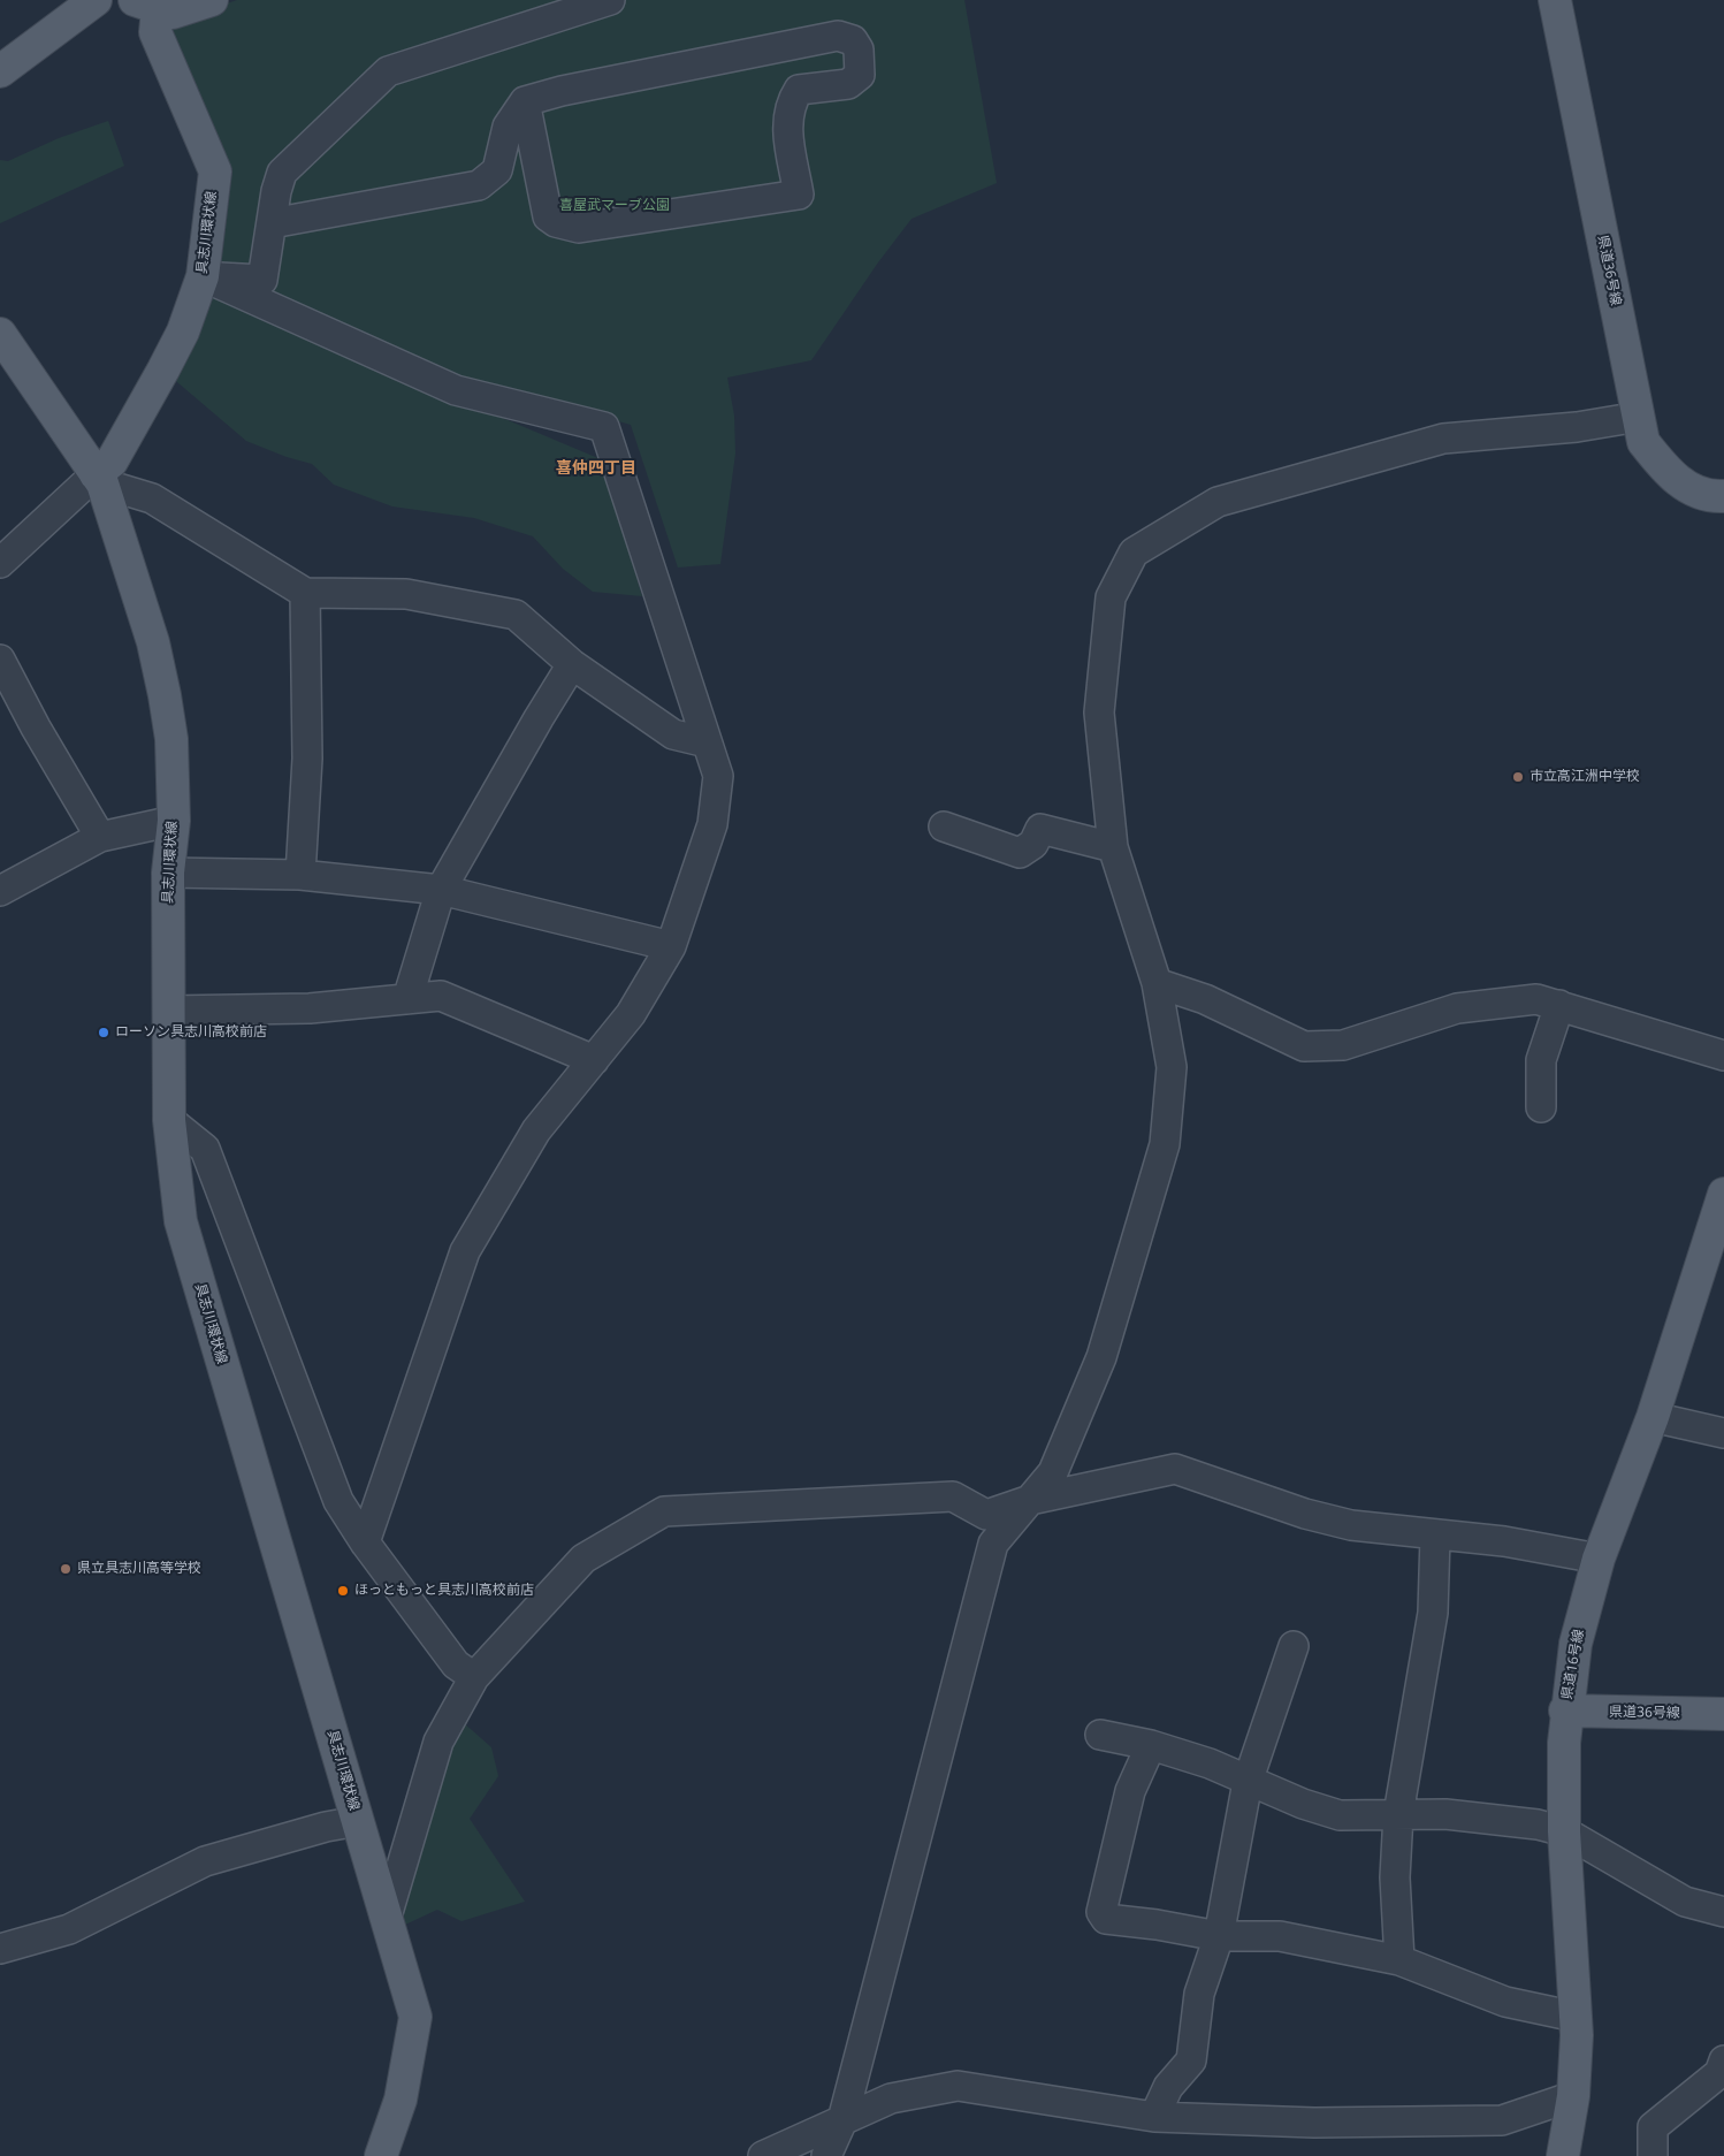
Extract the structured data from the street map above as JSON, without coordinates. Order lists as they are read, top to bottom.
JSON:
{
  "streets": {
    "main road": ["具志川環状線", "県道36号線", "県道16号線"]
  },
  "crossings": [
    ["県道36号線", "県道16号線"]
  ],
  "districts": ["喜仲四丁目"],
  "parks": ["喜屋武マーブ公園"],
  "places": [
    "市立高江洲中学校",
    "ローソン具志川高校前店",
    "県立具志川高等学校",
    "ほっともっと具志川高校前店"
  ]
}
